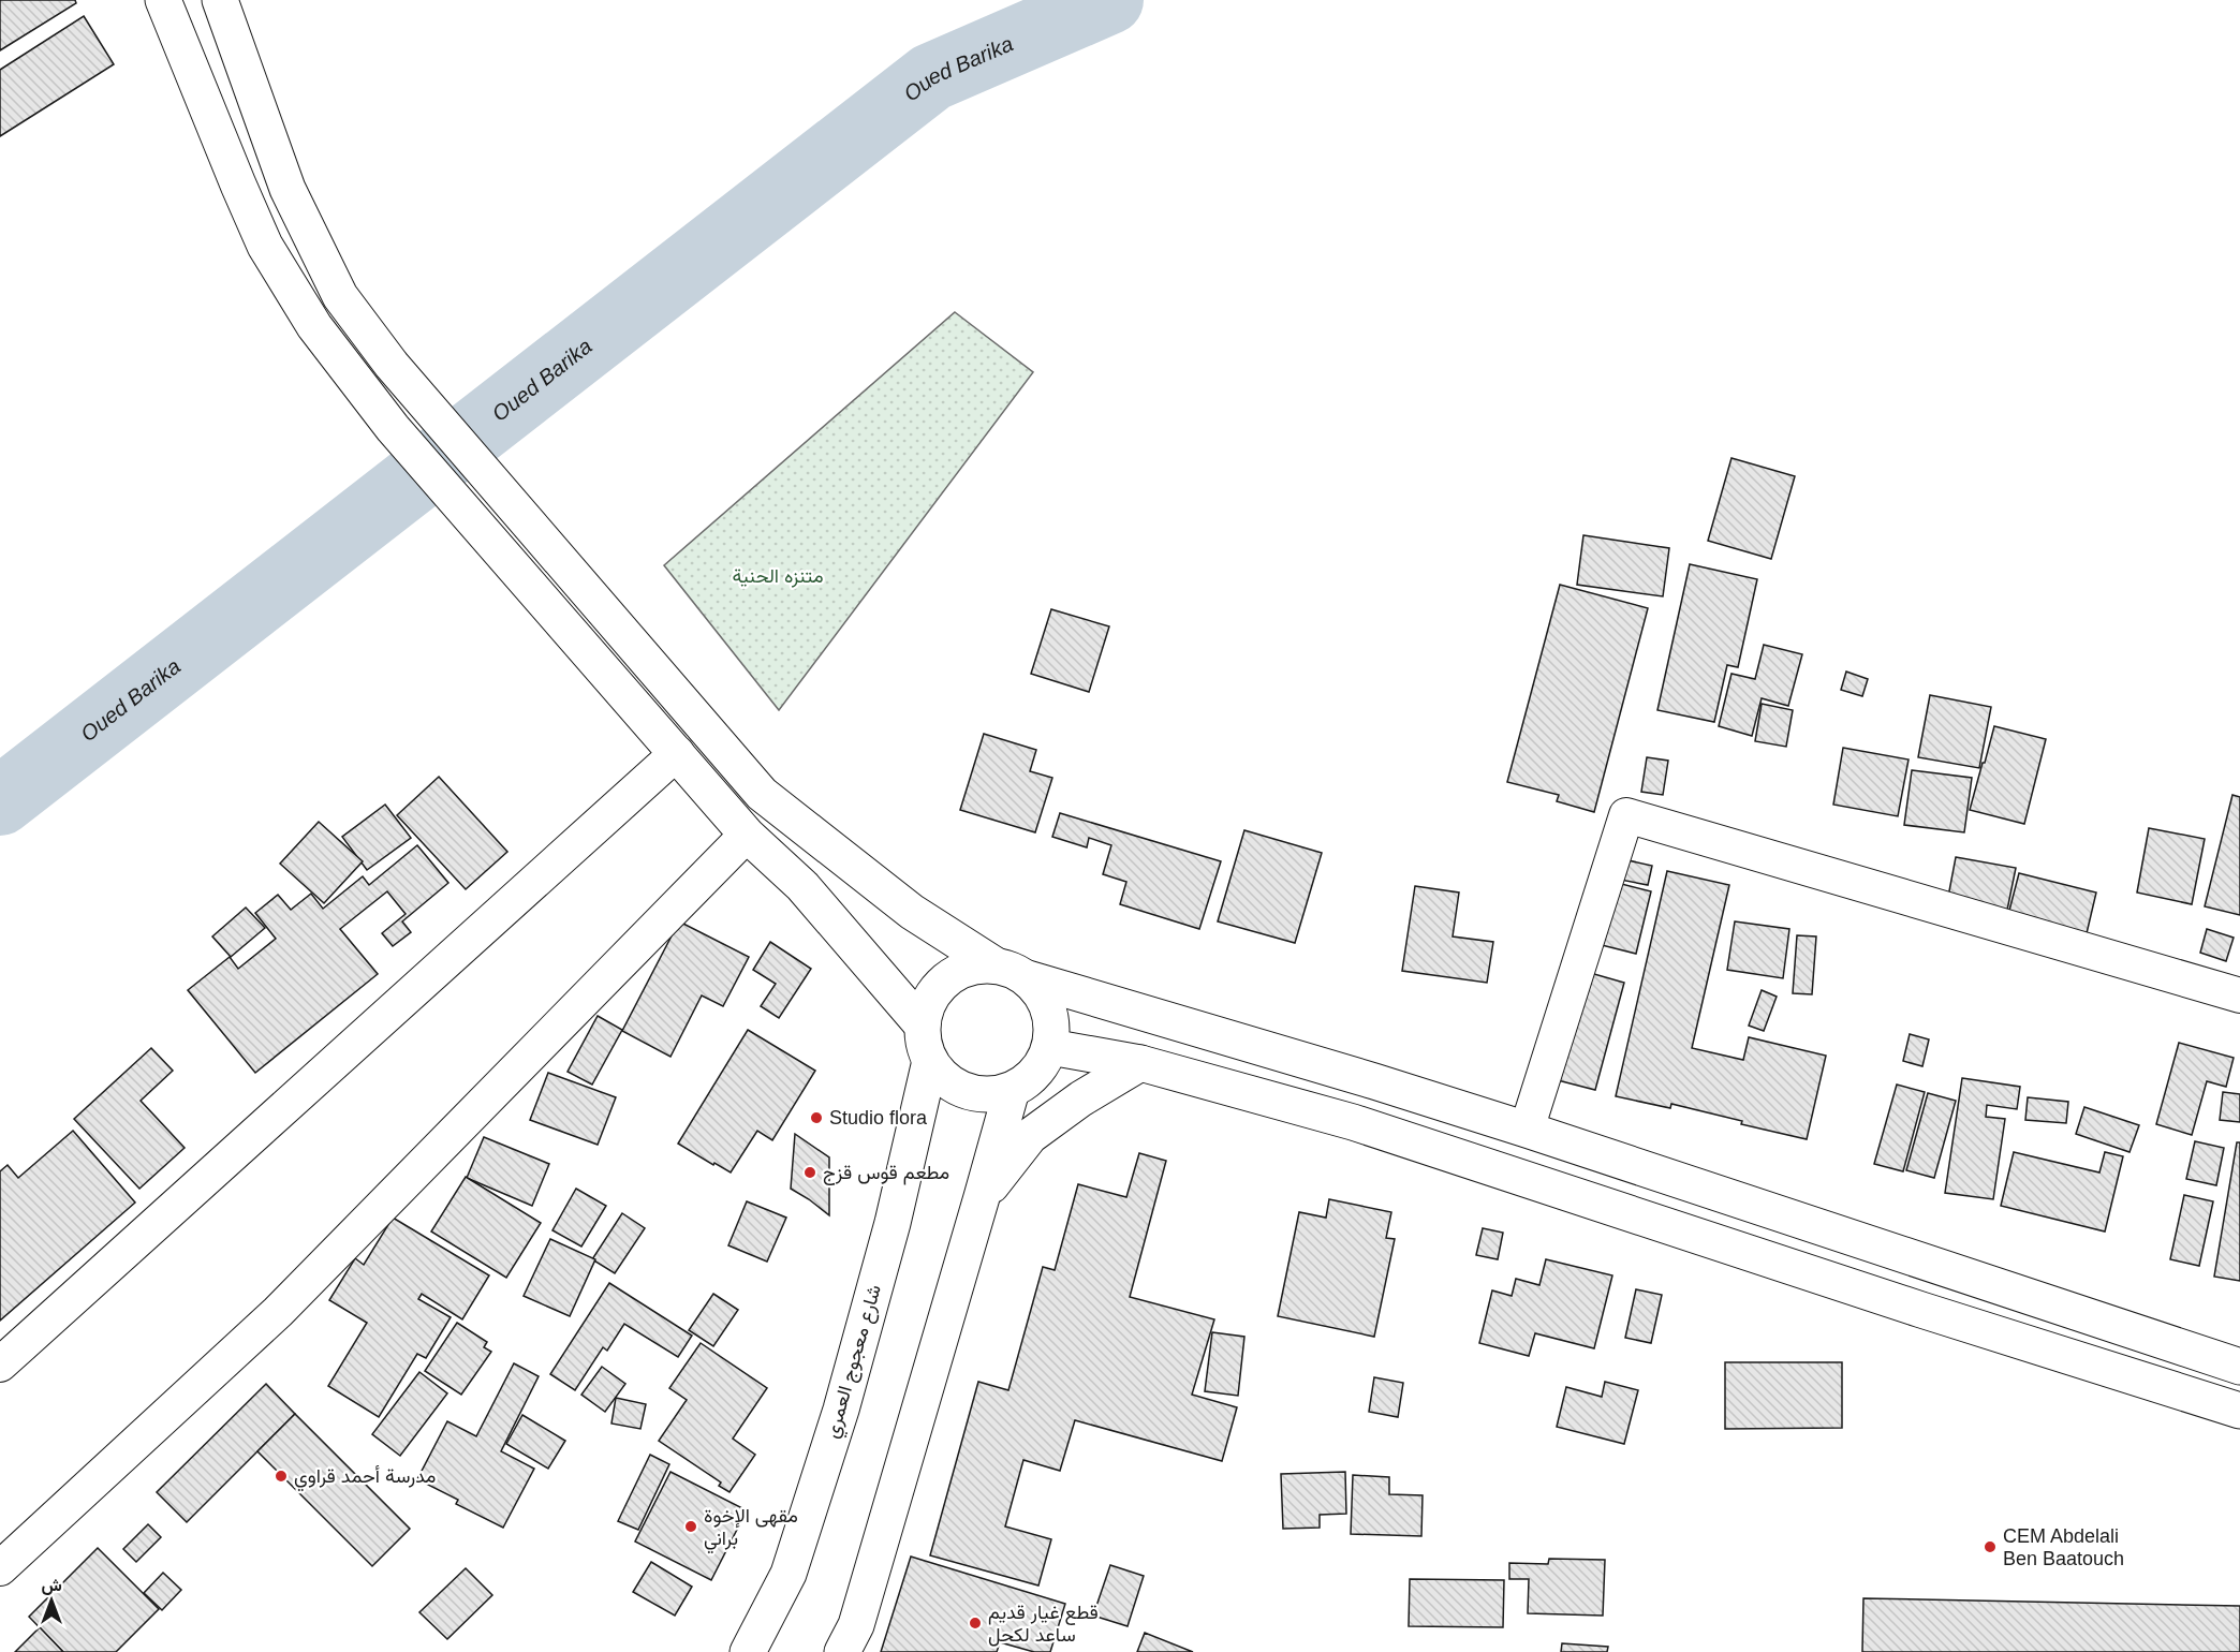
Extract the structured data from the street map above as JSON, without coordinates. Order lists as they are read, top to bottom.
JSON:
{
  "streets": {
    "main road": ["شارع معجوج العمري"]
  },
  "water": ["Oued Barika"],
  "parks": ["متنزه الحنية"],
  "places": [
    "Studio flora",
    "مطعم قوس قزح",
    "مدرسة أحمد قراوي",
    "مقهى الإخوة براني",
    "CEM Abdelali Ben Baatouch",
    "قطع غيار قديم ساعد لكحل"
  ],
  "north": "top"
}
